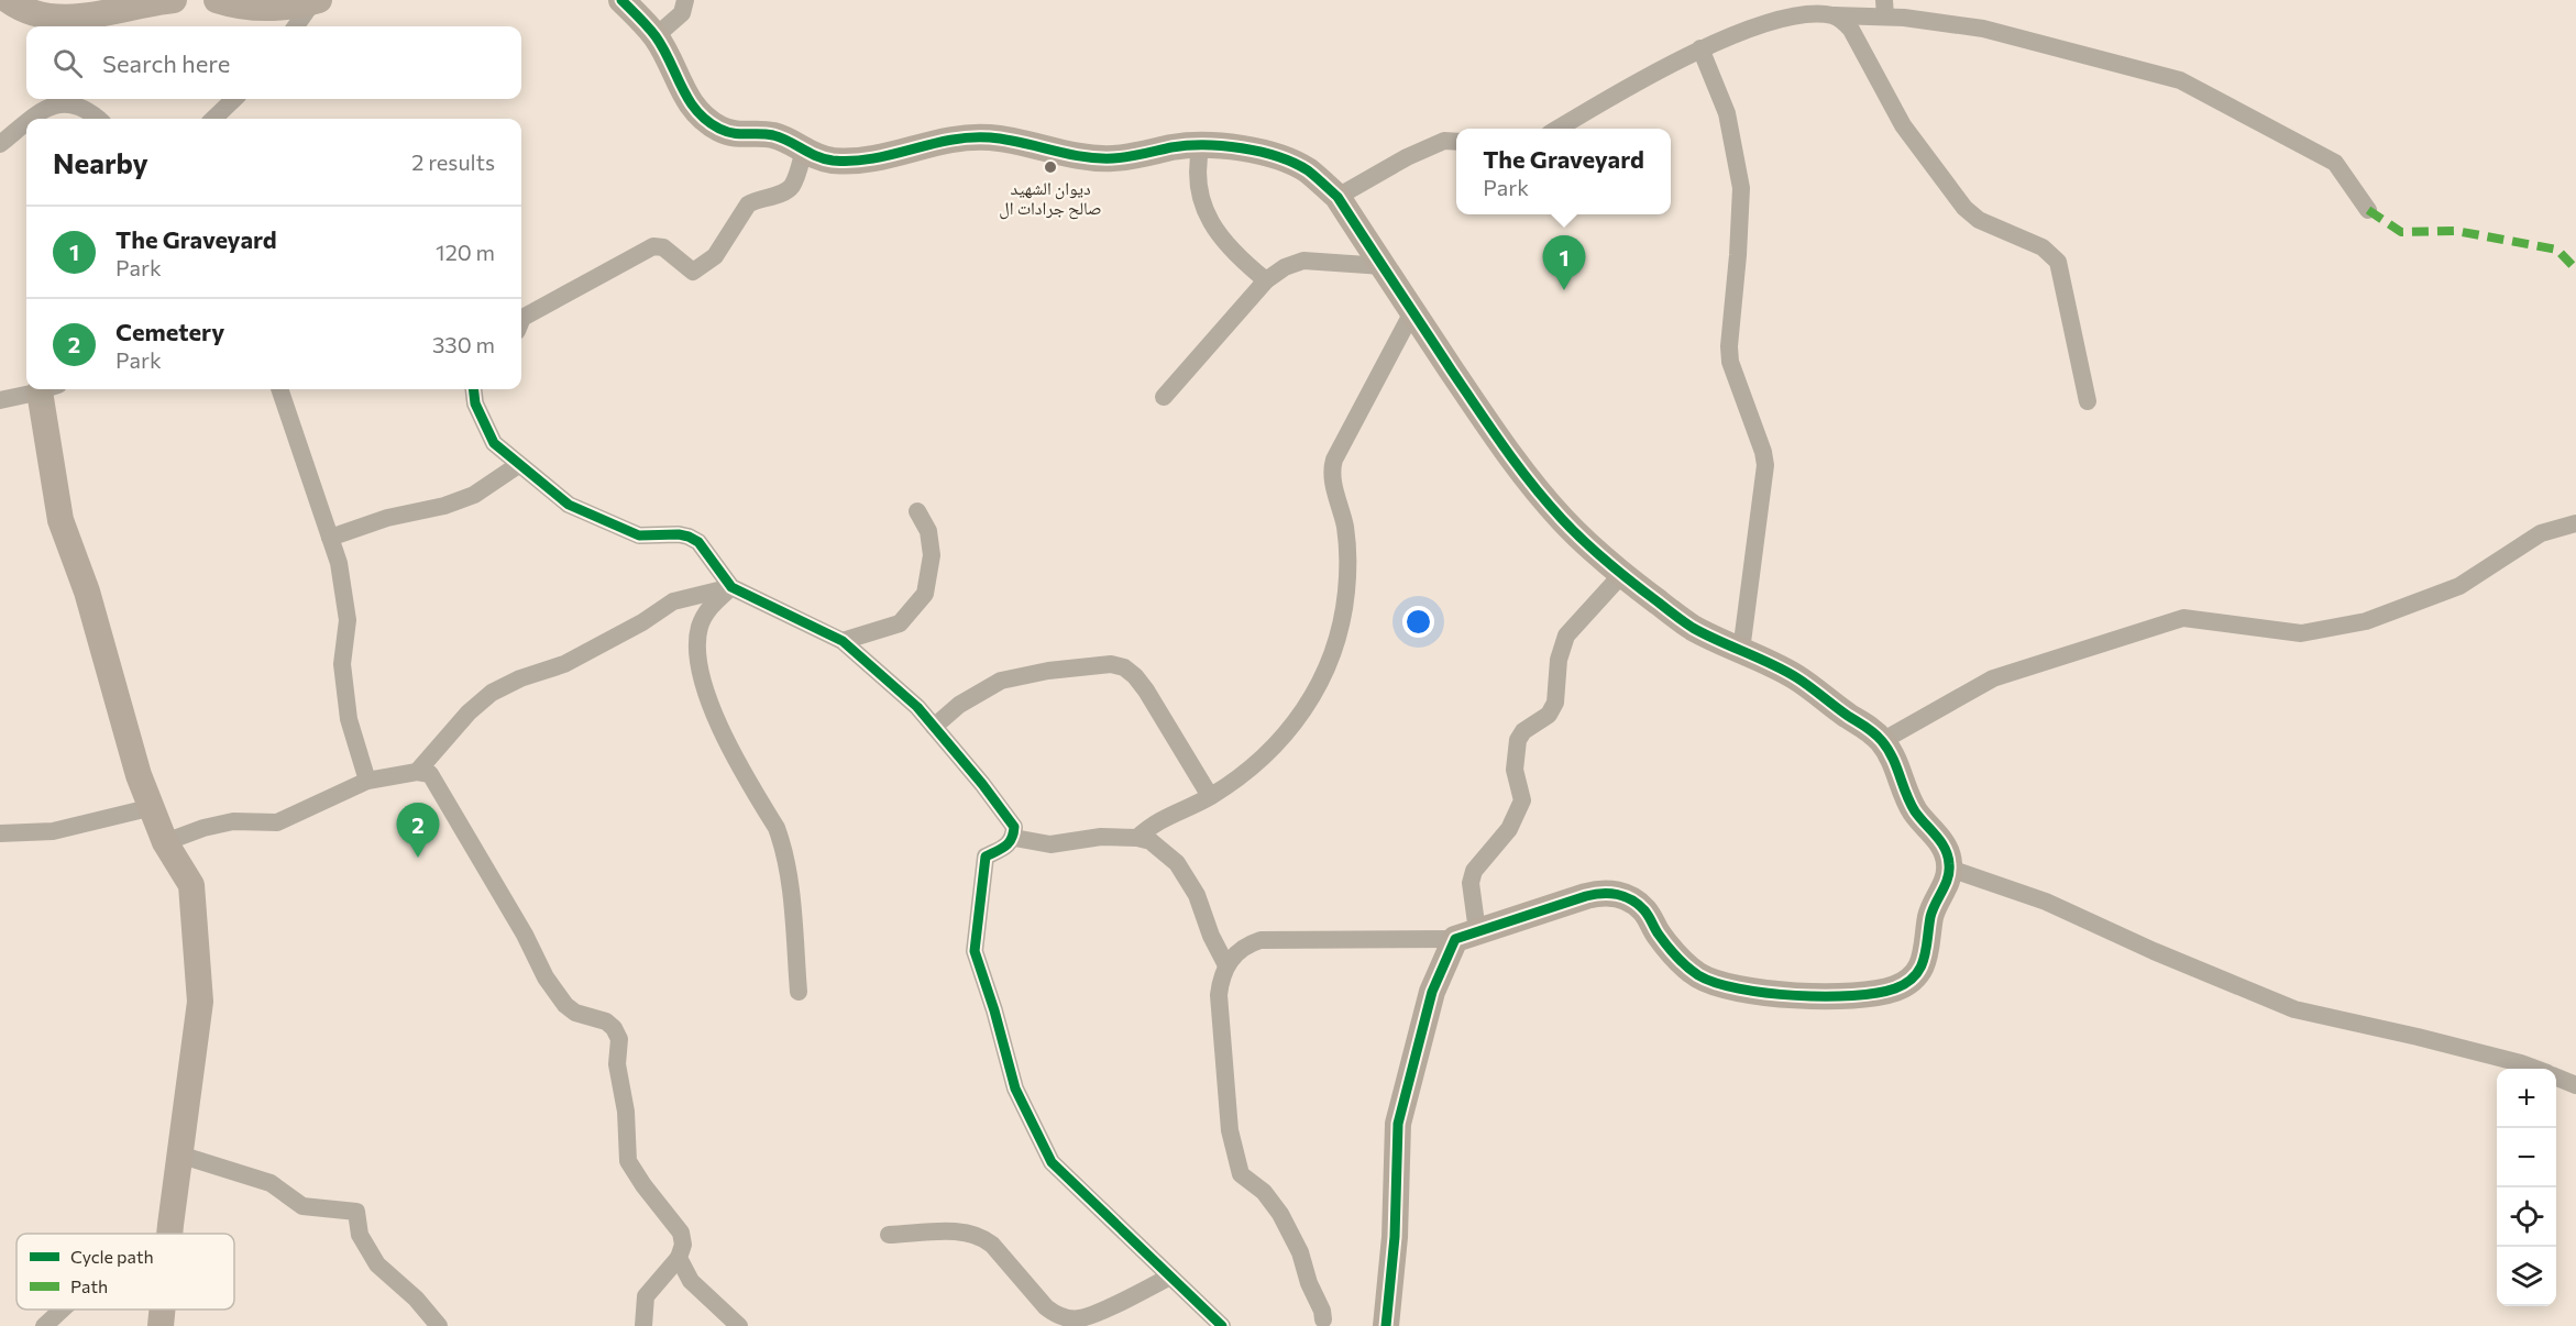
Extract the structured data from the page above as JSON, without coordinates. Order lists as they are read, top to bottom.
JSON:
{
  "places": ["ديوان الشهيد صالح جرادات ال"],
  "legend": ["Cycle path", "Path"],
  "page": {
    "search": "Search here",
    "heading": ["Nearby", "2 results"],
    "popup": ["The Graveyard", "Park"],
    "list": [
      {
        "mark": "1",
        "name": "The Graveyard",
        "note": "Park",
        "value": "120 m"
      },
      {
        "mark": "2",
        "name": "Cemetery",
        "note": "Park",
        "value": "330 m"
      }
    ],
    "pins": ["1", "2"],
    "map_buttons": ["+", "−"]
  }
}
